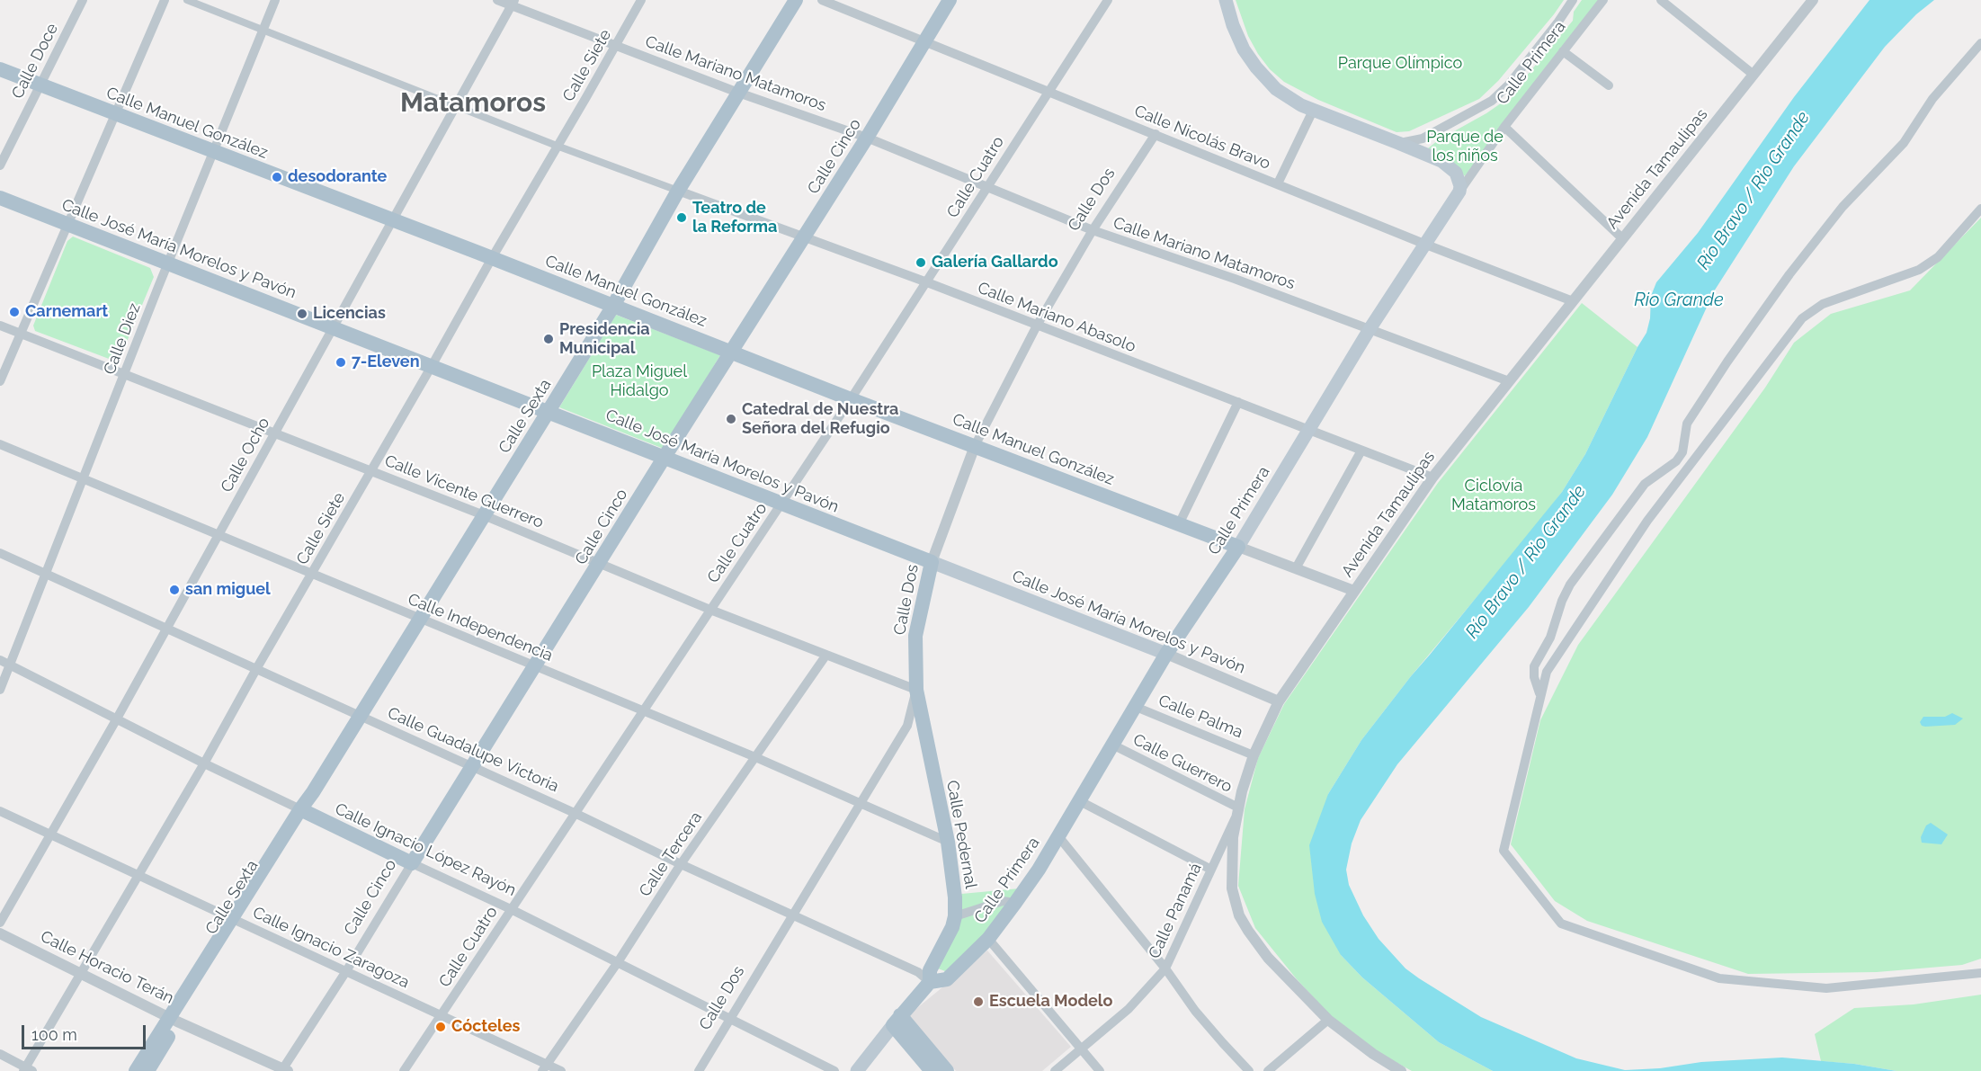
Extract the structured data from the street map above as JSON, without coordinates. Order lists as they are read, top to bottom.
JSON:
{
  "streets": {
    "main road": [
      "Calle Primera",
      "Calle Manuel González",
      "Calle Cinco",
      "Calle Dos",
      "Calle José María Morelos y Pavón",
      "Calle Sexta",
      "Calle Pedernal",
      "Calle Ignacio López Rayón"
    ],
    "street": [
      "Calle Doce",
      "Calle Siete",
      "Calle Mariano Matamoros",
      "Calle Nicolás Bravo",
      "Avenida Tamaulipas",
      "Calle Cuatro",
      "Calle Mariano Abasolo",
      "Calle Diez",
      "Calle Ocho",
      "Calle Vicente Guerrero",
      "Calle Independencia",
      "Calle Palma",
      "Calle Guadalupe Victoria",
      "Calle Guerrero",
      "Calle Tercera",
      "Calle Panamá",
      "Calle Ignacio Zaragoza",
      "Calle Horacio Terán"
    ]
  },
  "crossings": [
    ["Calle Doce", "Calle Manuel González"],
    ["Calle Primera", "Calle Mariano Matamoros"],
    ["Calle Primera", "Calle Manuel González"],
    ["Calle Primera", "Calle Nicolás Bravo"],
    ["Calle Primera", "Calle José María Morelos y Pavón"],
    ["Calle Primera", "Calle Mariano Abasolo"],
    ["Calle Primera", "Calle Palma"],
    ["Calle Primera", "Calle Guadalupe Victoria"],
    ["Calle Primera", "Calle Guerrero"],
    ["Calle Primera", "Calle Pedernal"],
    ["Calle Siete", "Calle Mariano Matamoros"],
    ["Calle Siete", "Calle Manuel González"],
    ["Calle Siete", "Calle José María Morelos y Pavón"],
    ["Calle Siete", "Calle Mariano Abasolo"],
    ["Calle Siete", "Calle Vicente Guerrero"],
    ["Calle Siete", "Calle Independencia"],
    ["Calle Siete", "Calle Guadalupe Victoria"],
    ["Calle Siete", "Calle Ignacio López Rayón"],
    ["Calle Siete", "Calle Ignacio Zaragoza"],
    ["Calle Siete", "Calle Horacio Terán"],
    ["Calle Mariano Matamoros", "Calle Cinco"],
    ["Calle Mariano Matamoros", "Avenida Tamaulipas"],
    ["Calle Mariano Matamoros", "Calle Cuatro"],
    ["Calle Mariano Matamoros", "Calle Dos"],
    ["Calle Mariano Matamoros", "Calle Sexta"],
    ["Calle Mariano Matamoros", "Calle Ocho"],
    ["Calle Manuel González", "Calle Cinco"],
    ["Calle Manuel González", "Calle Cuatro"],
    ["Calle Manuel González", "Calle Dos"],
    ["Calle Manuel González", "Calle Diez"],
    ["Calle Manuel González", "Calle Sexta"],
    ["Calle Manuel González", "Calle Ocho"],
    ["Calle Nicolás Bravo", "Calle Cinco"],
    ["Calle Nicolás Bravo", "Avenida Tamaulipas"],
    ["Calle Nicolás Bravo", "Calle Cuatro"],
    ["Calle Nicolás Bravo", "Calle Dos"],
    ["Calle Cinco", "Calle José María Morelos y Pavón"],
    ["Calle Cinco", "Calle Mariano Abasolo"],
    ["Calle Cinco", "Calle Vicente Guerrero"],
    ["Calle Cinco", "Calle Independencia"],
    ["Calle Cinco", "Calle Guadalupe Victoria"],
    ["Calle Cinco", "Calle Ignacio López Rayón"],
    ["Calle Cinco", "Calle Ignacio Zaragoza"],
    ["Calle Cinco", "Calle Horacio Terán"],
    ["Avenida Tamaulipas", "Calle José María Morelos y Pavón"],
    ["Avenida Tamaulipas", "Calle Mariano Abasolo"],
    ["Avenida Tamaulipas", "Calle Palma"],
    ["Avenida Tamaulipas", "Calle Guerrero"],
    ["Avenida Tamaulipas", "Calle Panamá"],
    ["Calle Cuatro", "Calle José María Morelos y Pavón"],
    ["Calle Cuatro", "Calle Mariano Abasolo"],
    ["Calle Cuatro", "Calle Vicente Guerrero"],
    ["Calle Cuatro", "Calle Independencia"],
    ["Calle Cuatro", "Calle Guadalupe Victoria"],
    ["Calle Cuatro", "Calle Ignacio López Rayón"],
    ["Calle Cuatro", "Calle Ignacio Zaragoza"],
    ["Calle Dos", "Calle José María Morelos y Pavón"],
    ["Calle Dos", "Calle Mariano Abasolo"],
    ["Calle Dos", "Calle Vicente Guerrero"],
    ["Calle Dos", "Calle Independencia"],
    ["Calle Dos", "Calle Guadalupe Victoria"],
    ["Calle Dos", "Calle Pedernal"],
    ["Calle Dos", "Calle Ignacio López Rayón"],
    ["Calle José María Morelos y Pavón", "Calle Diez"],
    ["Calle José María Morelos y Pavón", "Calle Sexta"],
    ["Calle José María Morelos y Pavón", "Calle Ocho"],
    ["Calle Mariano Abasolo", "Calle Diez"],
    ["Calle Mariano Abasolo", "Calle Sexta"],
    ["Calle Mariano Abasolo", "Calle Ocho"],
    ["Calle Diez", "Calle Vicente Guerrero"],
    ["Calle Diez", "Calle Independencia"],
    ["Calle Diez", "Calle Guadalupe Victoria"],
    ["Calle Diez", "Calle Ignacio López Rayón"],
    ["Calle Sexta", "Calle Vicente Guerrero"],
    ["Calle Sexta", "Calle Independencia"],
    ["Calle Sexta", "Calle Guadalupe Victoria"],
    ["Calle Sexta", "Calle Ignacio López Rayón"],
    ["Calle Sexta", "Calle Ignacio Zaragoza"],
    ["Calle Sexta", "Calle Horacio Terán"],
    ["Calle Ocho", "Calle Vicente Guerrero"],
    ["Calle Ocho", "Calle Independencia"],
    ["Calle Ocho", "Calle Guadalupe Victoria"],
    ["Calle Ocho", "Calle Ignacio López Rayón"],
    ["Calle Ocho", "Calle Ignacio Zaragoza"],
    ["Calle Vicente Guerrero", "Calle Pedernal"],
    ["Calle Vicente Guerrero", "Calle Tercera"],
    ["Calle Independencia", "Calle Pedernal"],
    ["Calle Independencia", "Calle Tercera"],
    ["Calle Guadalupe Victoria", "Calle Pedernal"],
    ["Calle Guadalupe Victoria", "Calle Tercera"],
    ["Calle Guerrero", "Calle Panamá"],
    ["Calle Ignacio López Rayón", "Calle Tercera"],
    ["Calle Tercera", "Calle Ignacio Zaragoza"]
  ],
  "districts": ["Matamoros"],
  "water": ["Río Bravo / Rio Grande", "Rio Grande"],
  "parks": [
    "Parque Olímpico",
    "Parque de los niños",
    "Plaza Miguel Hidalgo",
    "Ciclovía Matamoros"
  ],
  "places": [
    "desodorante",
    "Teatro de la Reforma",
    "Galería Gallardo",
    "Carnemart",
    "Licencias",
    "Presidencia Municipal",
    "7-Eleven",
    "Catedral de Nuestra Señora del Refugio",
    "san miguel",
    "Escuela Modelo",
    "Cócteles"
  ],
  "scale_bar": "100 m"
}
